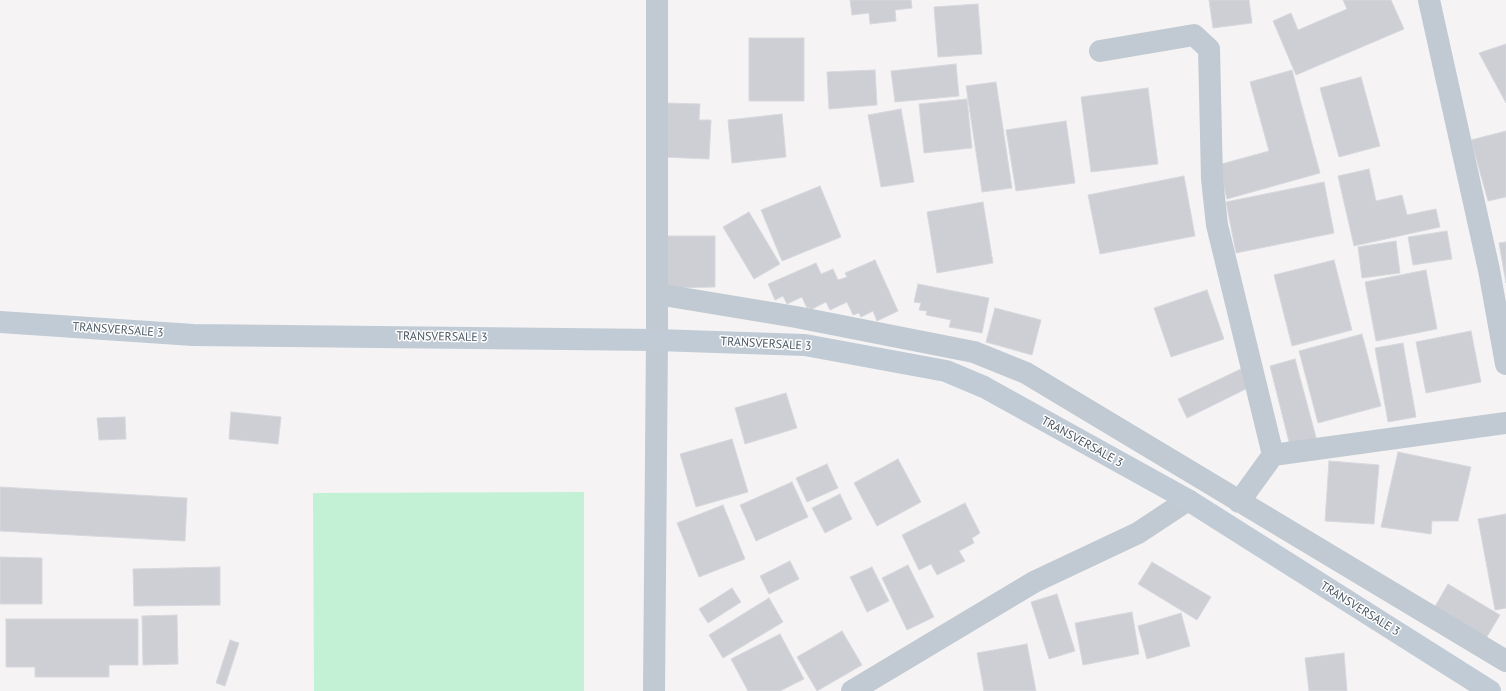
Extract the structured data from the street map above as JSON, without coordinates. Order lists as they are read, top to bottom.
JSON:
{
  "streets": {
    "main road": ["TRANSVERSALE 3"]
  }
}
